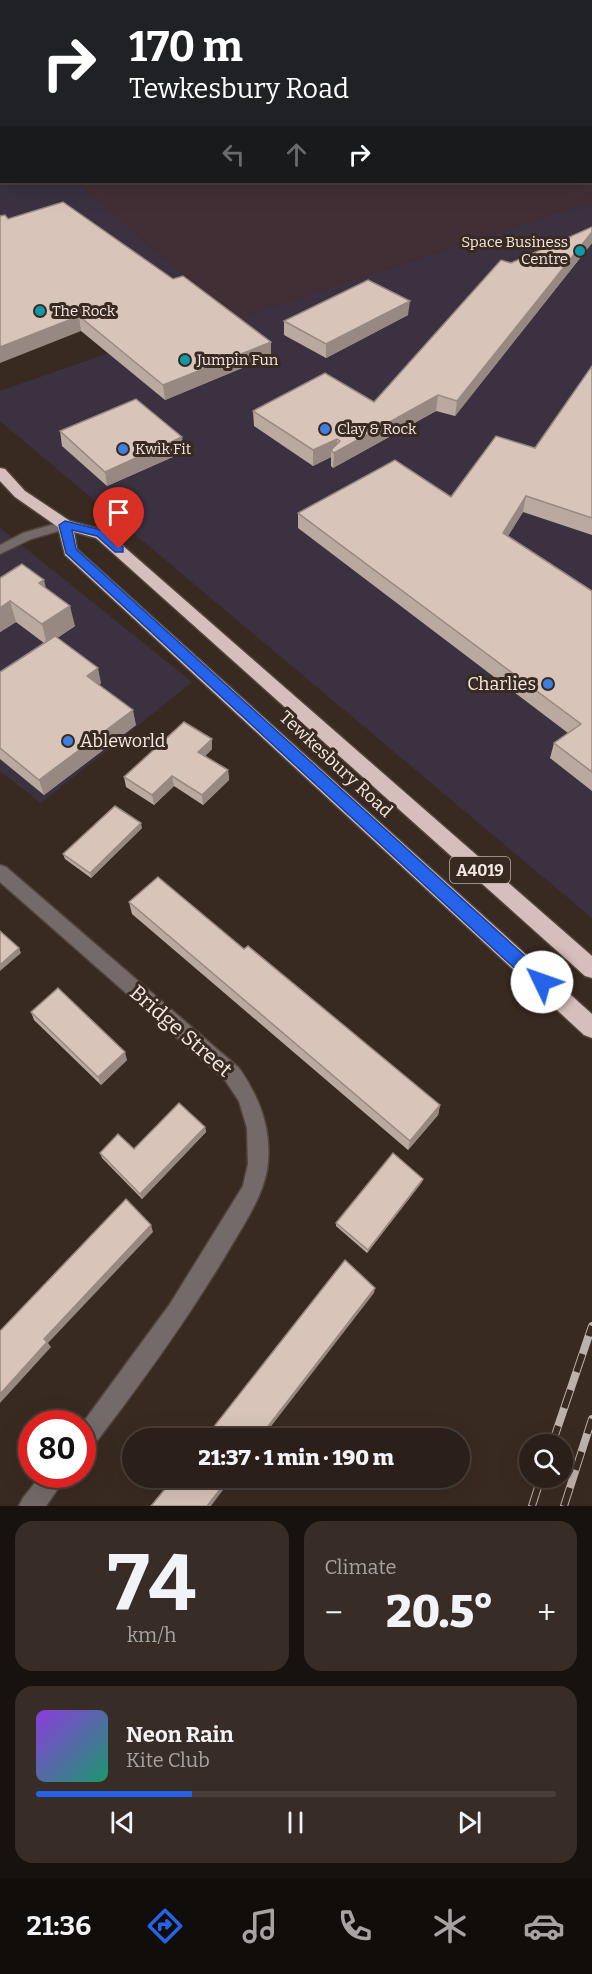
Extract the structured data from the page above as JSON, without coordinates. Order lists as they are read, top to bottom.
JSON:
{
  "streets": {
    "highway": ["Tewkesbury Road", "A4019"],
    "street": ["Bridge Street"]
  },
  "places": [
    "Space Business Centre",
    "The Rock",
    "Jumpin Fun",
    "Clay & Rock",
    "Kwik Fit",
    "Charlies",
    "Ableworld"
  ],
  "page": {
    "turn": ["170 m", "Tewkesbury Road"],
    "limit": "80",
    "trip": "21:37 · 1 min · 190 m",
    "tile": [
      ["74", "km/h"],
      "Climate"
    ],
    "heat": ["−", "20.5°", "+"],
    "song": ["Neon Rain", "Kite Club"],
    "tabs": "21:36"
  }
}
